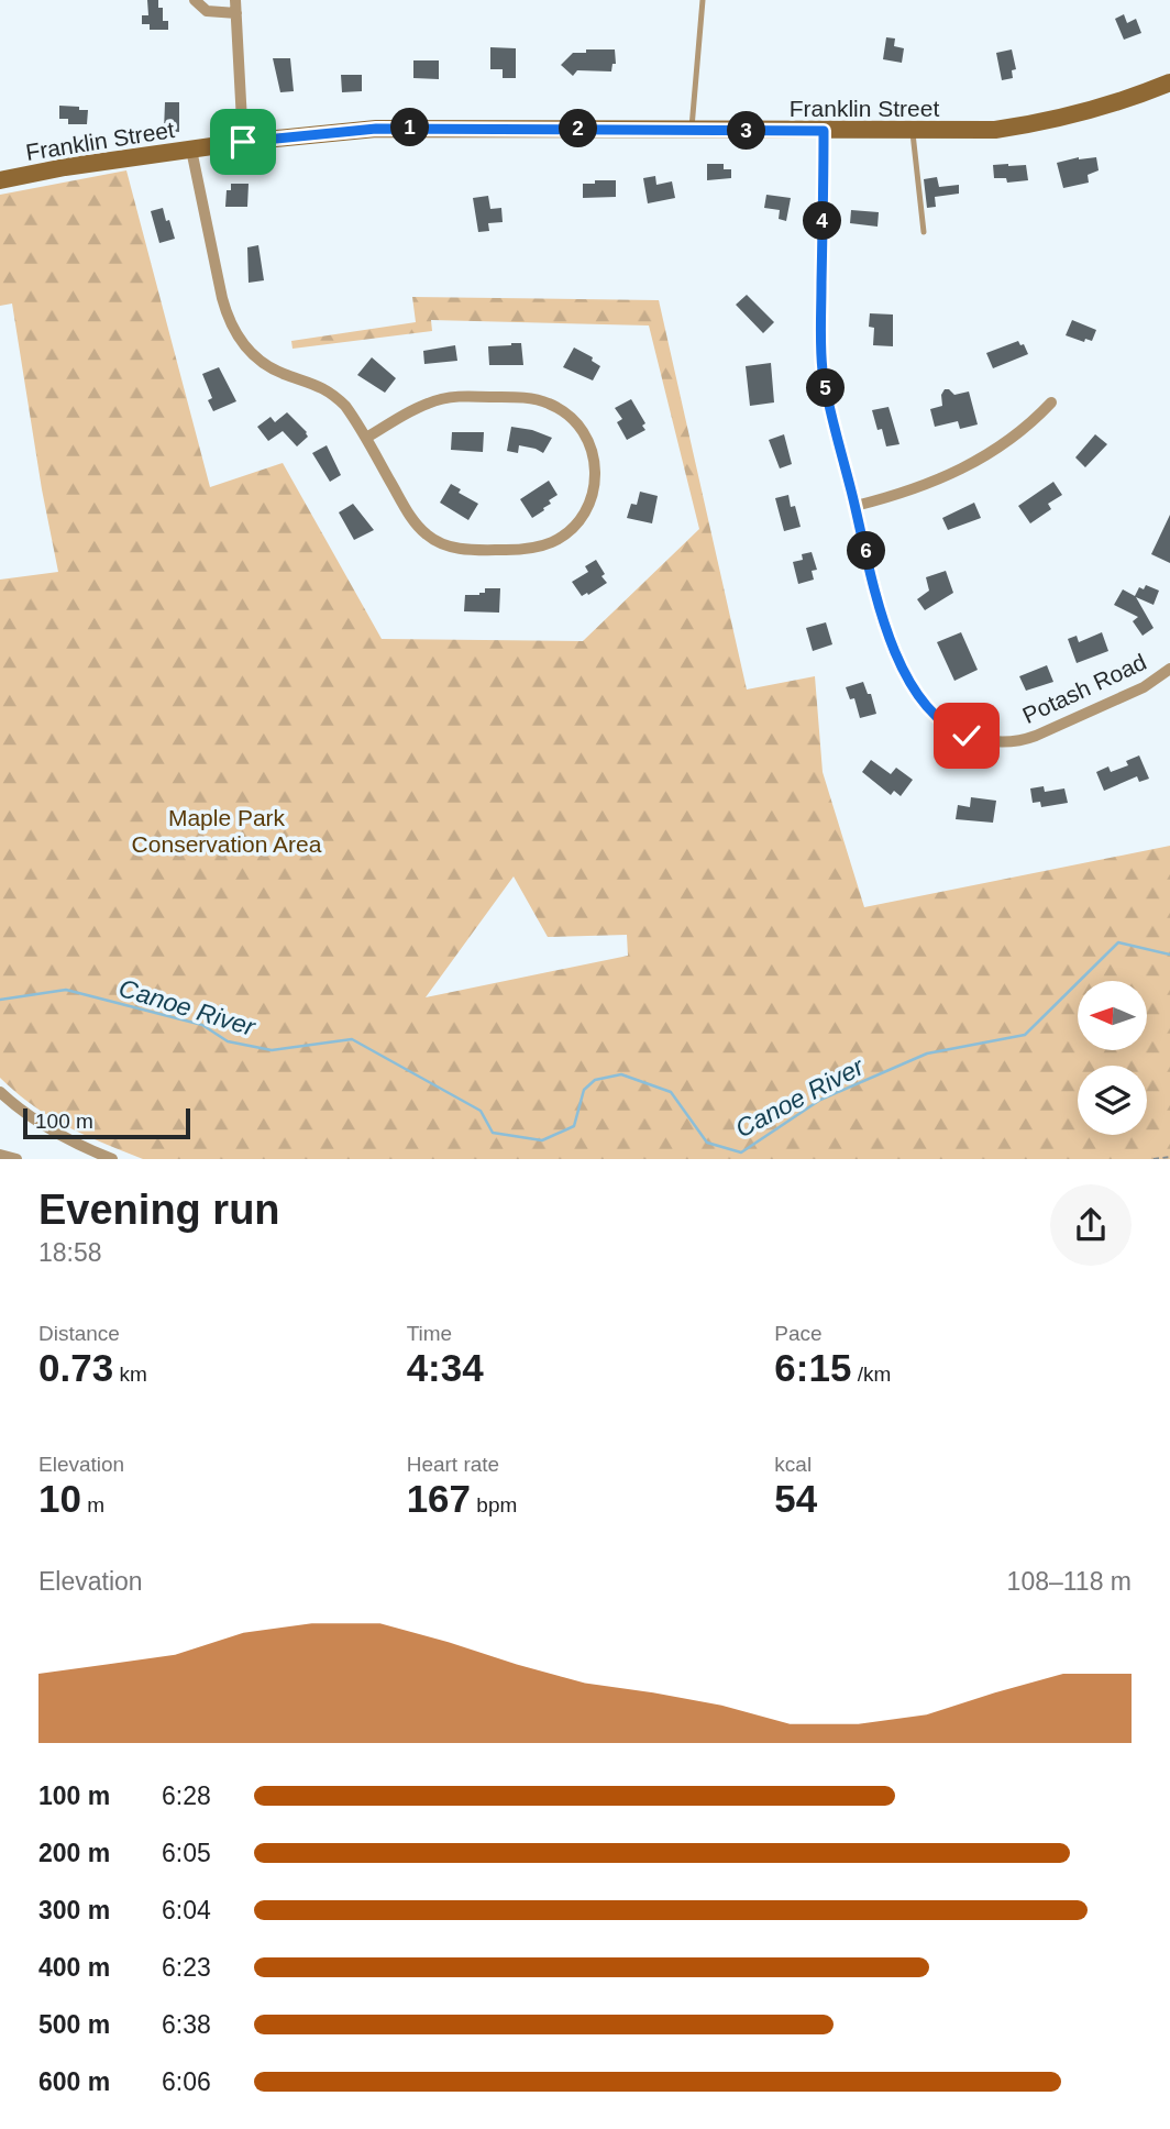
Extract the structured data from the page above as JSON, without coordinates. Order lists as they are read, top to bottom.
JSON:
{
  "streets": {
    "street": ["Franklin Street", "Potash Road"]
  },
  "crossings": [
    ["Franklin Street", "Potash Road"]
  ],
  "water": ["Canoe River"],
  "parks": ["Maple Park Conservation Area"],
  "scale_bar": "100 m",
  "north": "left",
  "page": {
    "pins": [
      "1",
      "2",
      "3",
      "4",
      "5",
      "6"
    ],
    "scale": "100 m",
    "heading": ["Evening run", "18:58"],
    "stats": [
      ["Distance", "0.73 km"],
      ["Time", "4:34"],
      ["Pace", "6:15 /km"],
      ["Elevation", "10 m"],
      ["Heart rate", "167 bpm"],
      ["kcal", "54"]
    ],
    "chart": ["Elevation", "108–118 m"],
    "list": [
      {
        "name": "100 m",
        "note": "6:28"
      },
      {
        "name": "200 m",
        "note": "6:05"
      },
      {
        "name": "300 m",
        "note": "6:04"
      },
      {
        "name": "400 m",
        "note": "6:23"
      },
      {
        "name": "500 m",
        "note": "6:38"
      },
      {
        "name": "600 m",
        "note": "6:06"
      }
    ]
  }
}
